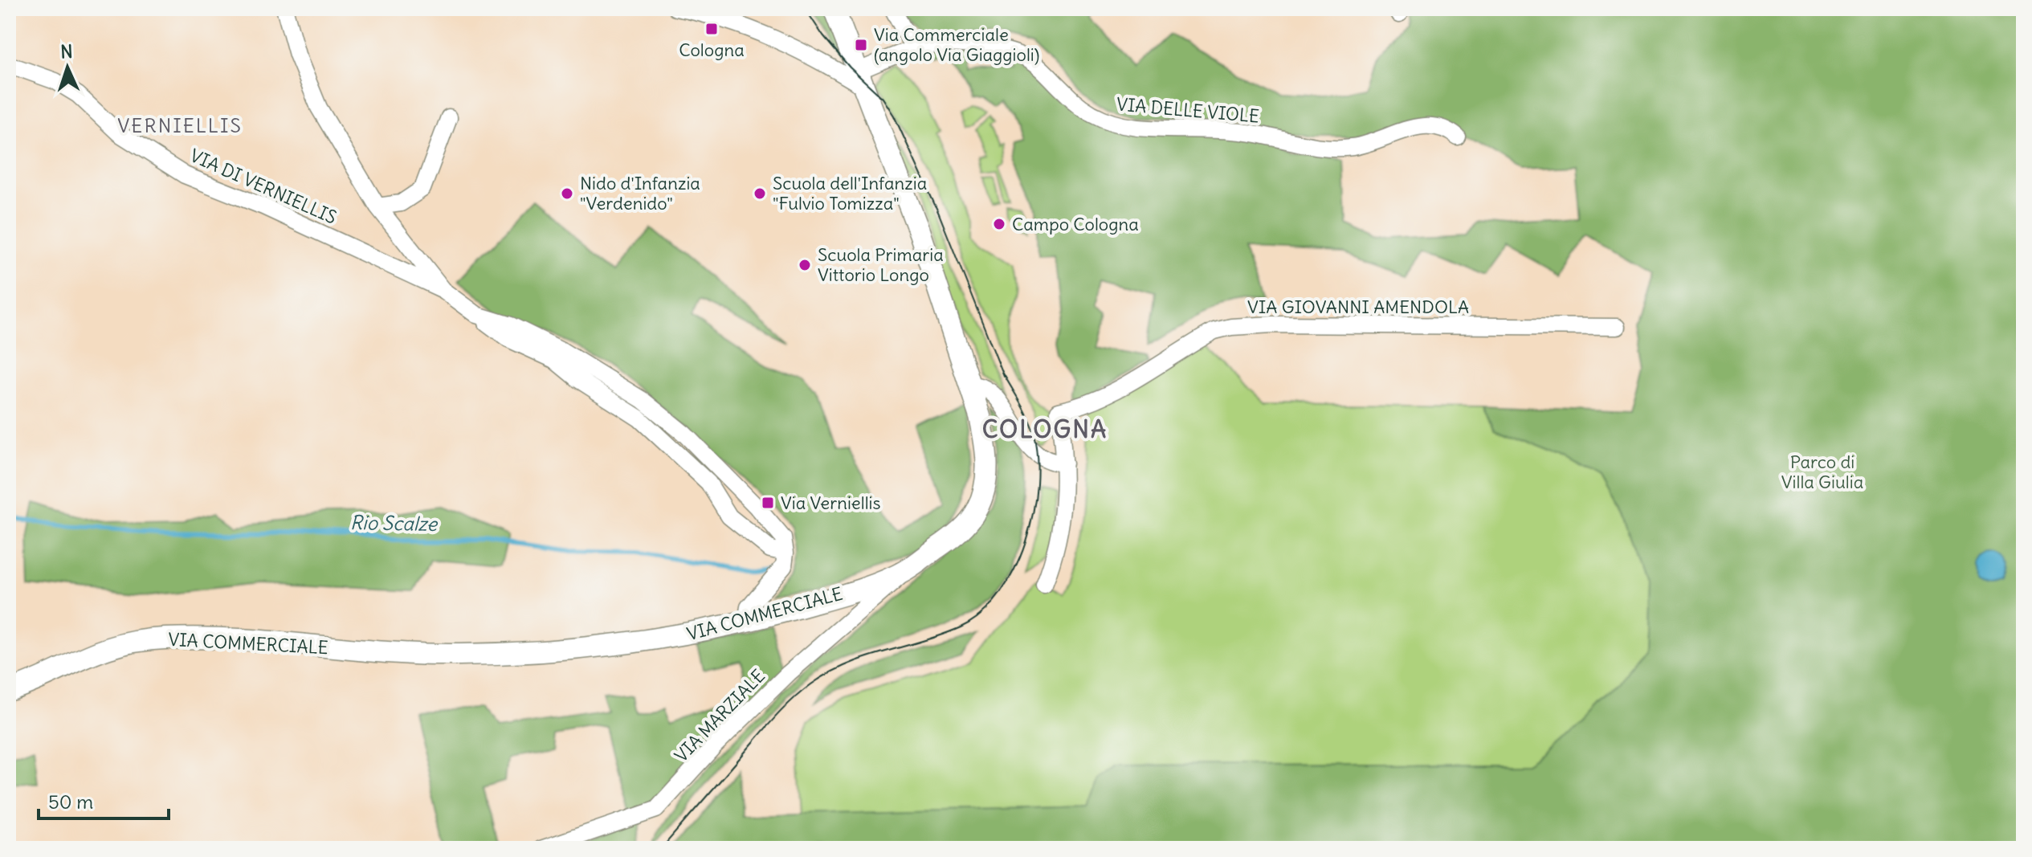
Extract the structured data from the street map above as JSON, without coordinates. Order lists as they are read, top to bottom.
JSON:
{
  "streets": {
    "main road": ["VIA COMMERCIALE"],
    "street": [
      "VIA DELLE VIOLE",
      "VIA DI VERNIELLIS",
      "VIA GIOVANNI AMENDOLA",
      "VIA MARZIALE"
    ]
  },
  "crossings": [
    ["VIA DELLE VIOLE", "VIA COMMERCIALE"],
    ["VIA COMMERCIALE", "VIA MARZIALE"]
  ],
  "districts": ["VERNIELLIS", "COLOGNA"],
  "water": ["Rio Scalze"],
  "parks": ["Parco di Villa Giulia"],
  "places": {
    "transit": ["Cologna", "Via Commerciale (angolo Via Giaggioli)", "Via Verniellis"],
    "other": [
      "Nido d'Infanzia \"Verdenido\"",
      "Scuola dell'Infanzia \"Fulvio Tomizza\"",
      "Campo Cologna",
      "Scuola Primaria Vittorio Longo"
    ]
  },
  "scale_bar": "50 m",
  "north": "top"
}
